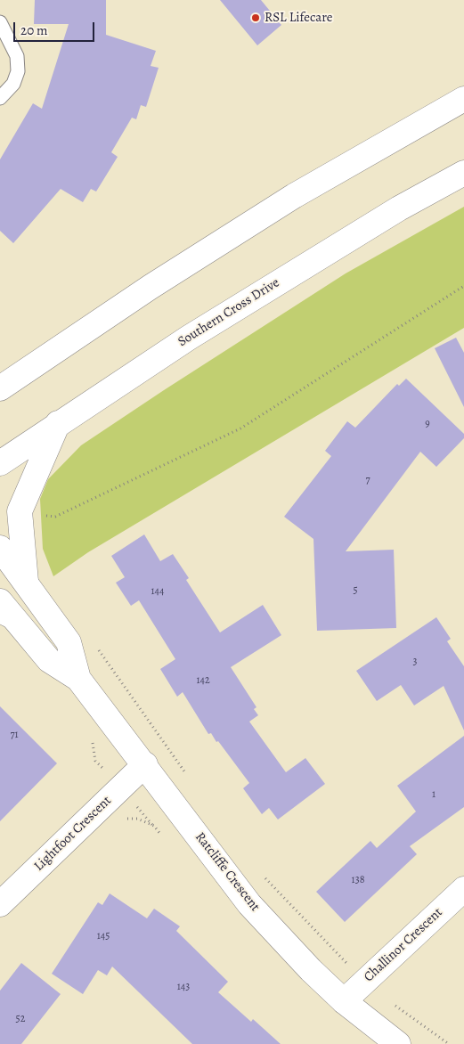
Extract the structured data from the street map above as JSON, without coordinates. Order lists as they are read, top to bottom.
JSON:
{
  "streets": {
    "main road": [
      "Southern Cross Drive",
      "Lightfoot Crescent",
      "Ratcliffe Crescent",
      "Challinor Crescent"
    ]
  },
  "crossings": [
    ["Lightfoot Crescent", "Ratcliffe Crescent"],
    ["Ratcliffe Crescent", "Challinor Crescent"]
  ],
  "places": ["RSL Lifecare"],
  "house_numbers": [
    "9",
    "7",
    "5",
    "144",
    "3",
    "142",
    "71",
    "1",
    "138",
    "145",
    "143",
    "52"
  ],
  "scale_bar": "20 m"
}
